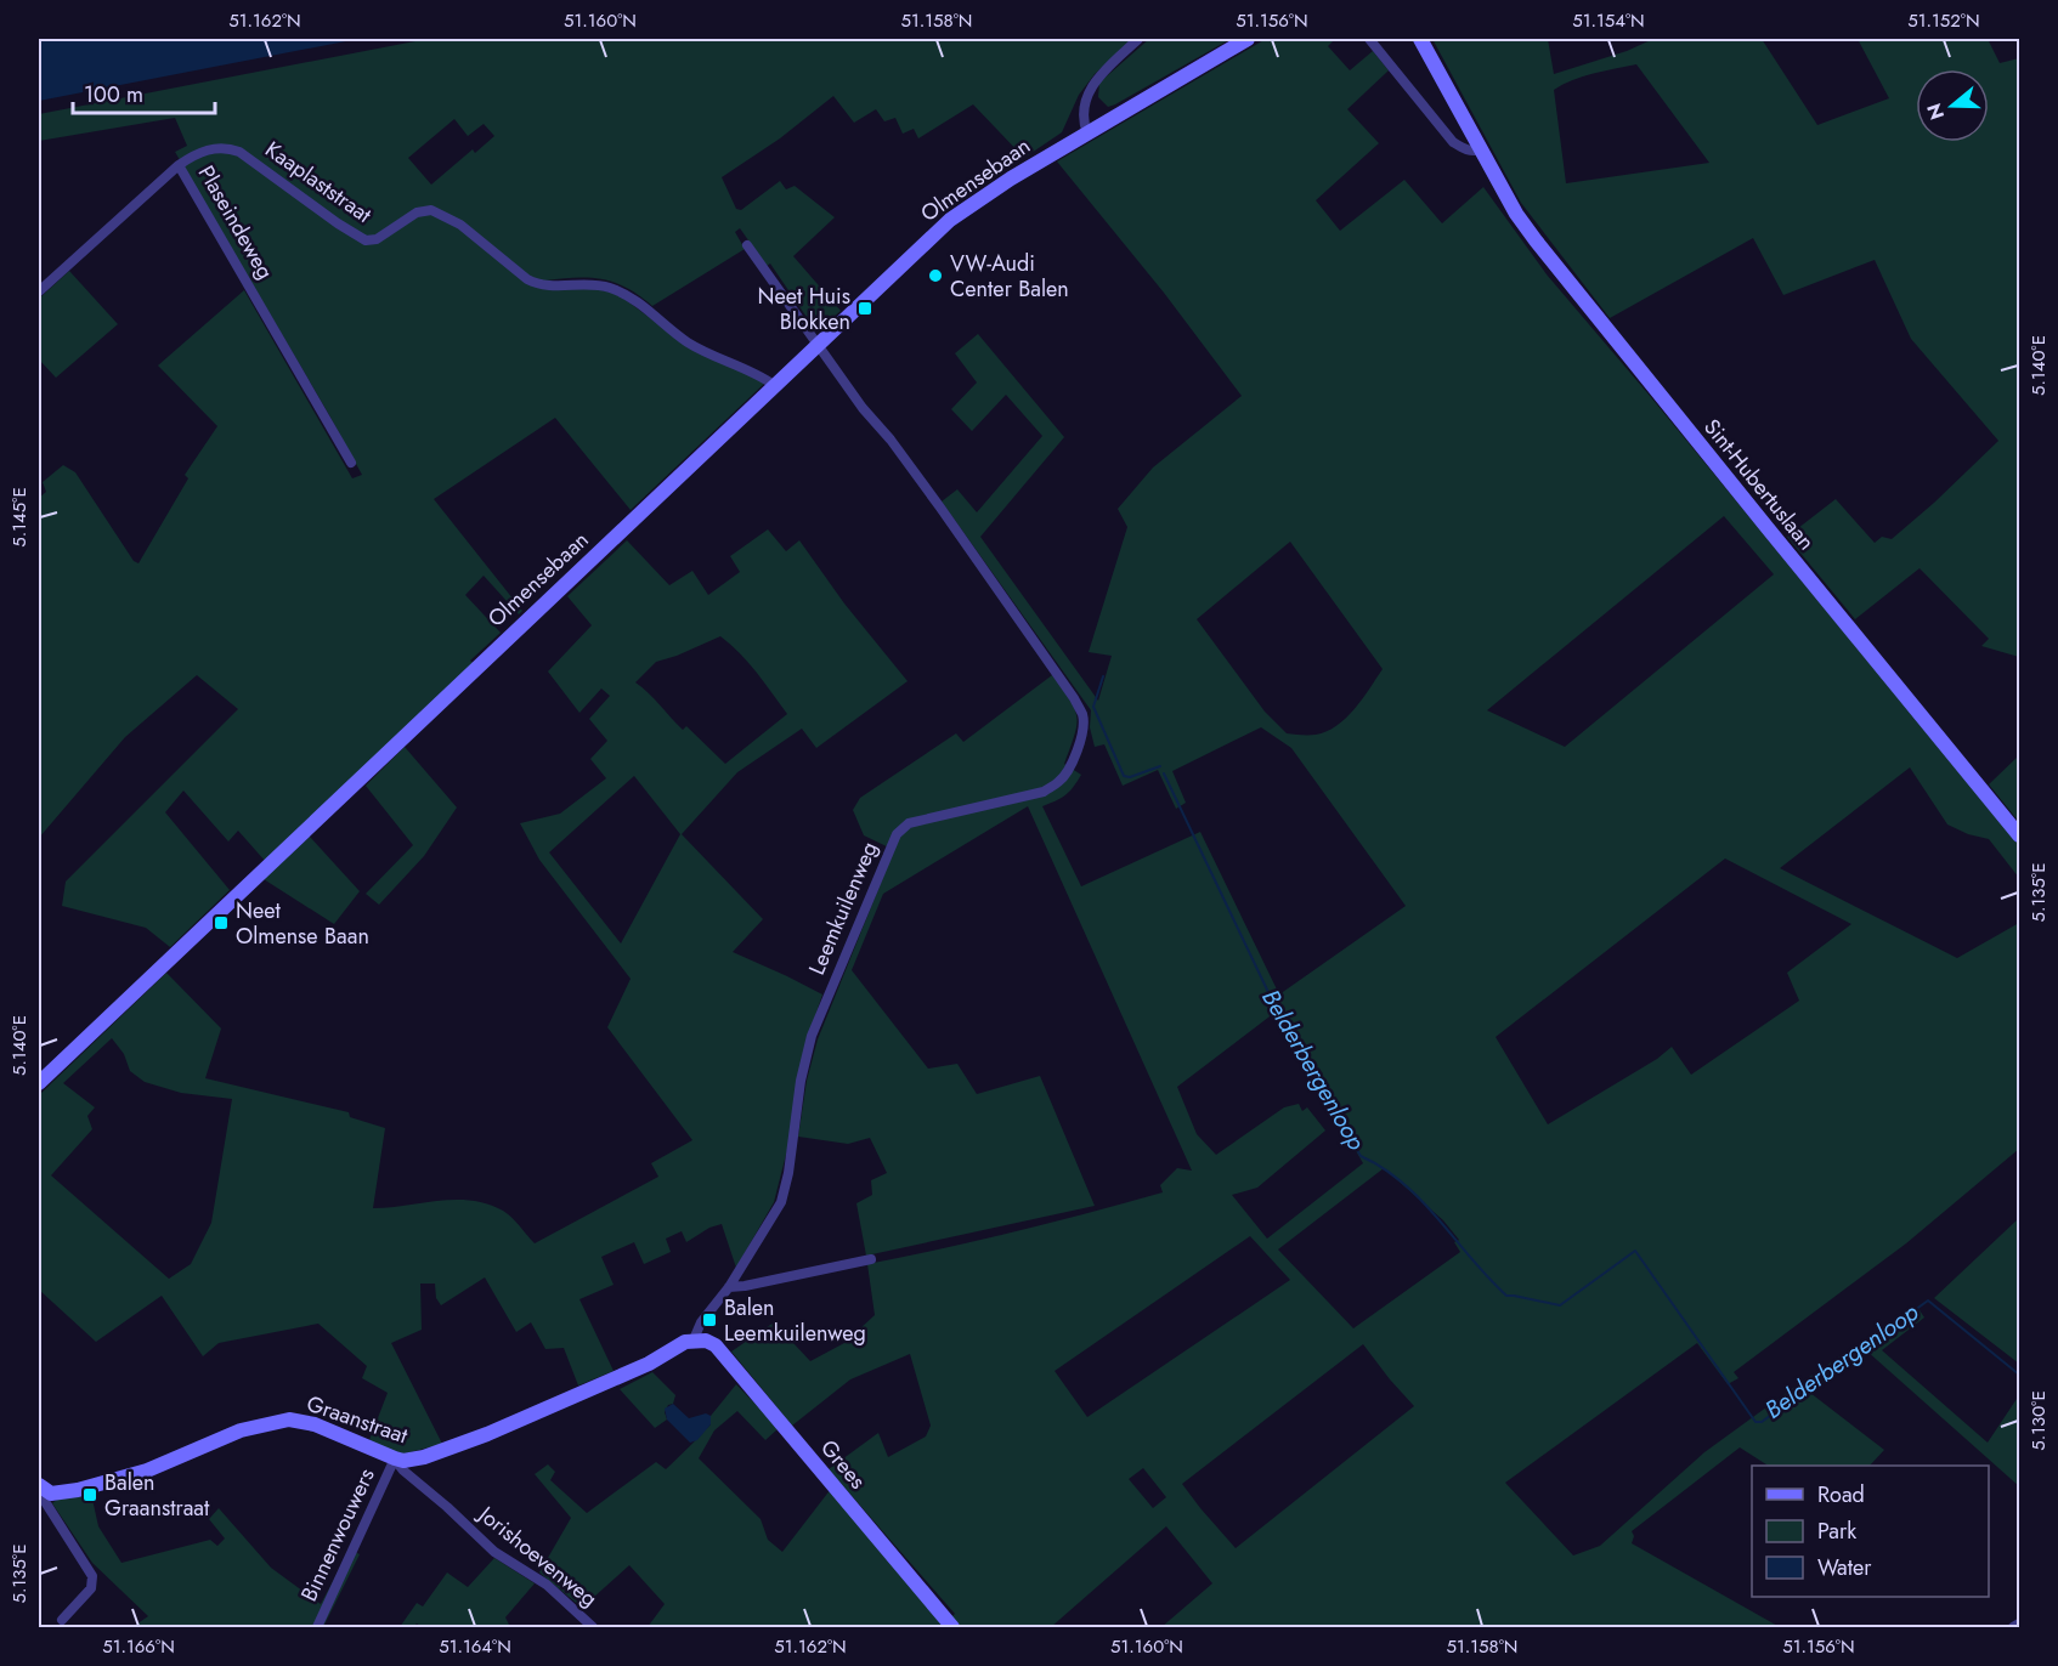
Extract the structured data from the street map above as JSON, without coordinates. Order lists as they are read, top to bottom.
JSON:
{
  "streets": {
    "street": [
      "Olmensebaan",
      "Kaaplaststraat",
      "Plaseindeweg",
      "Sint-Hubertuslaan",
      "Leemkuilenweg",
      "Graanstraat",
      "Grees",
      "Binnenwouwers",
      "Jorishoevenweg"
    ]
  },
  "crossings": [
    ["Olmensebaan", "Kaaplaststraat"],
    ["Olmensebaan", "Leemkuilenweg"],
    ["Kaaplaststraat", "Plaseindeweg"],
    ["Leemkuilenweg", "Graanstraat"],
    ["Leemkuilenweg", "Grees"],
    ["Graanstraat", "Grees"],
    ["Graanstraat", "Binnenwouwers"],
    ["Graanstraat", "Jorishoevenweg"],
    ["Binnenwouwers", "Jorishoevenweg"]
  ],
  "water": ["Belderbergenloop"],
  "places": {
    "other": ["VW-Audi Center Balen"],
    "transit": [
      "Neet Huis Blokken",
      "Neet Olmense Baan",
      "Balen Leemkuilenweg",
      "Balen Graanstraat"
    ]
  },
  "legend": ["Road", "Park", "Water"],
  "scale_bar": "100 m",
  "north": "left",
  "coordinates": [
    "51.162°N",
    "51.160°N",
    "51.158°N",
    "51.156°N",
    "51.154°N",
    "51.152°N",
    "5.140°E",
    "5.145°E",
    "5.135°E",
    "5.130°E",
    "51.166°N",
    "51.164°N"
  ]
}
